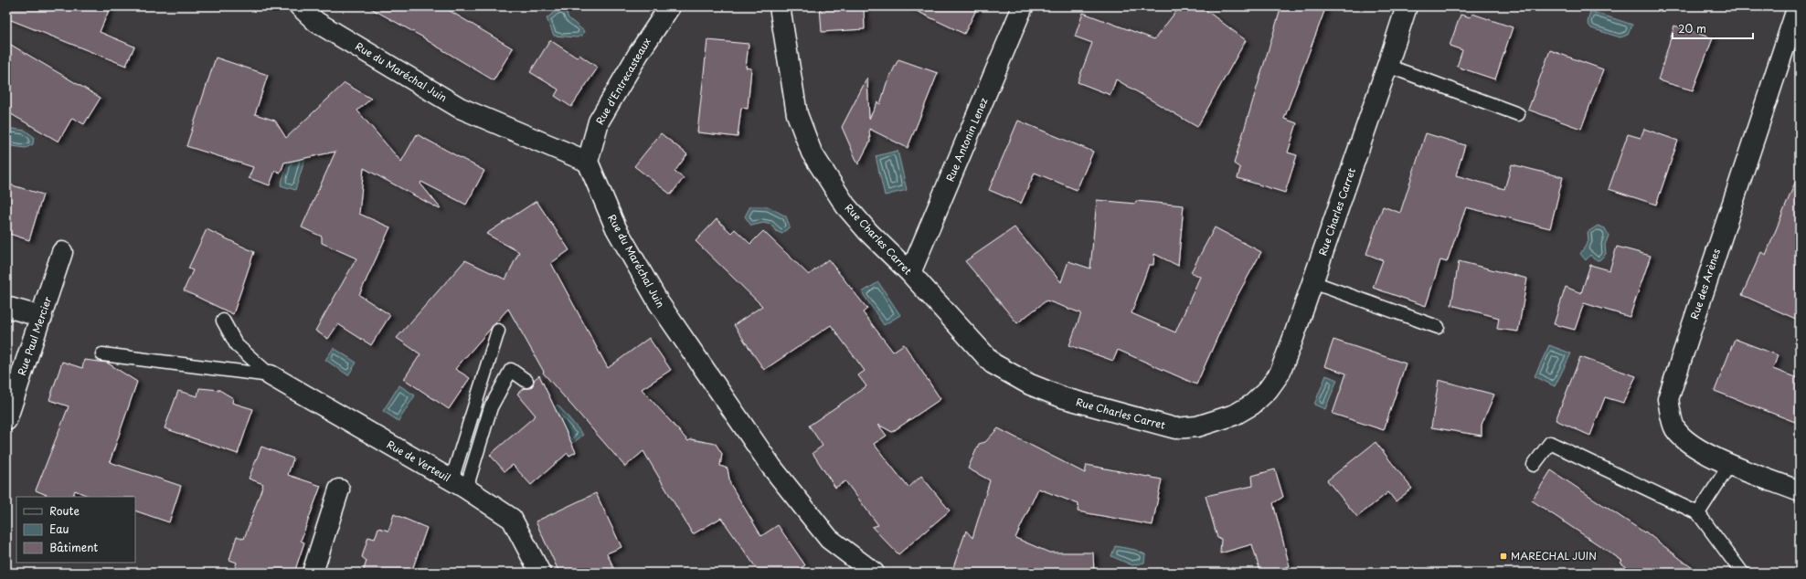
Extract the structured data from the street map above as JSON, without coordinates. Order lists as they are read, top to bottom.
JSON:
{
  "streets": {
    "street": [
      "Rue du Maréchal Juin",
      "Rue d'Entrecasteaux",
      "Rue Antonin Lenez",
      "Rue Charles Carret",
      "Rue des Arènes",
      "Rue Paul Mercier",
      "Rue de Verteuil"
    ]
  },
  "crossings": [
    ["Rue du Maréchal Juin", "Rue d'Entrecasteaux"],
    ["Rue Antonin Lenez", "Rue Charles Carret"]
  ],
  "places": {
    "transit": ["MARECHAL JUIN"]
  },
  "legend": ["Route", "Eau", "Bâtiment"],
  "scale_bar": "20 m"
}
